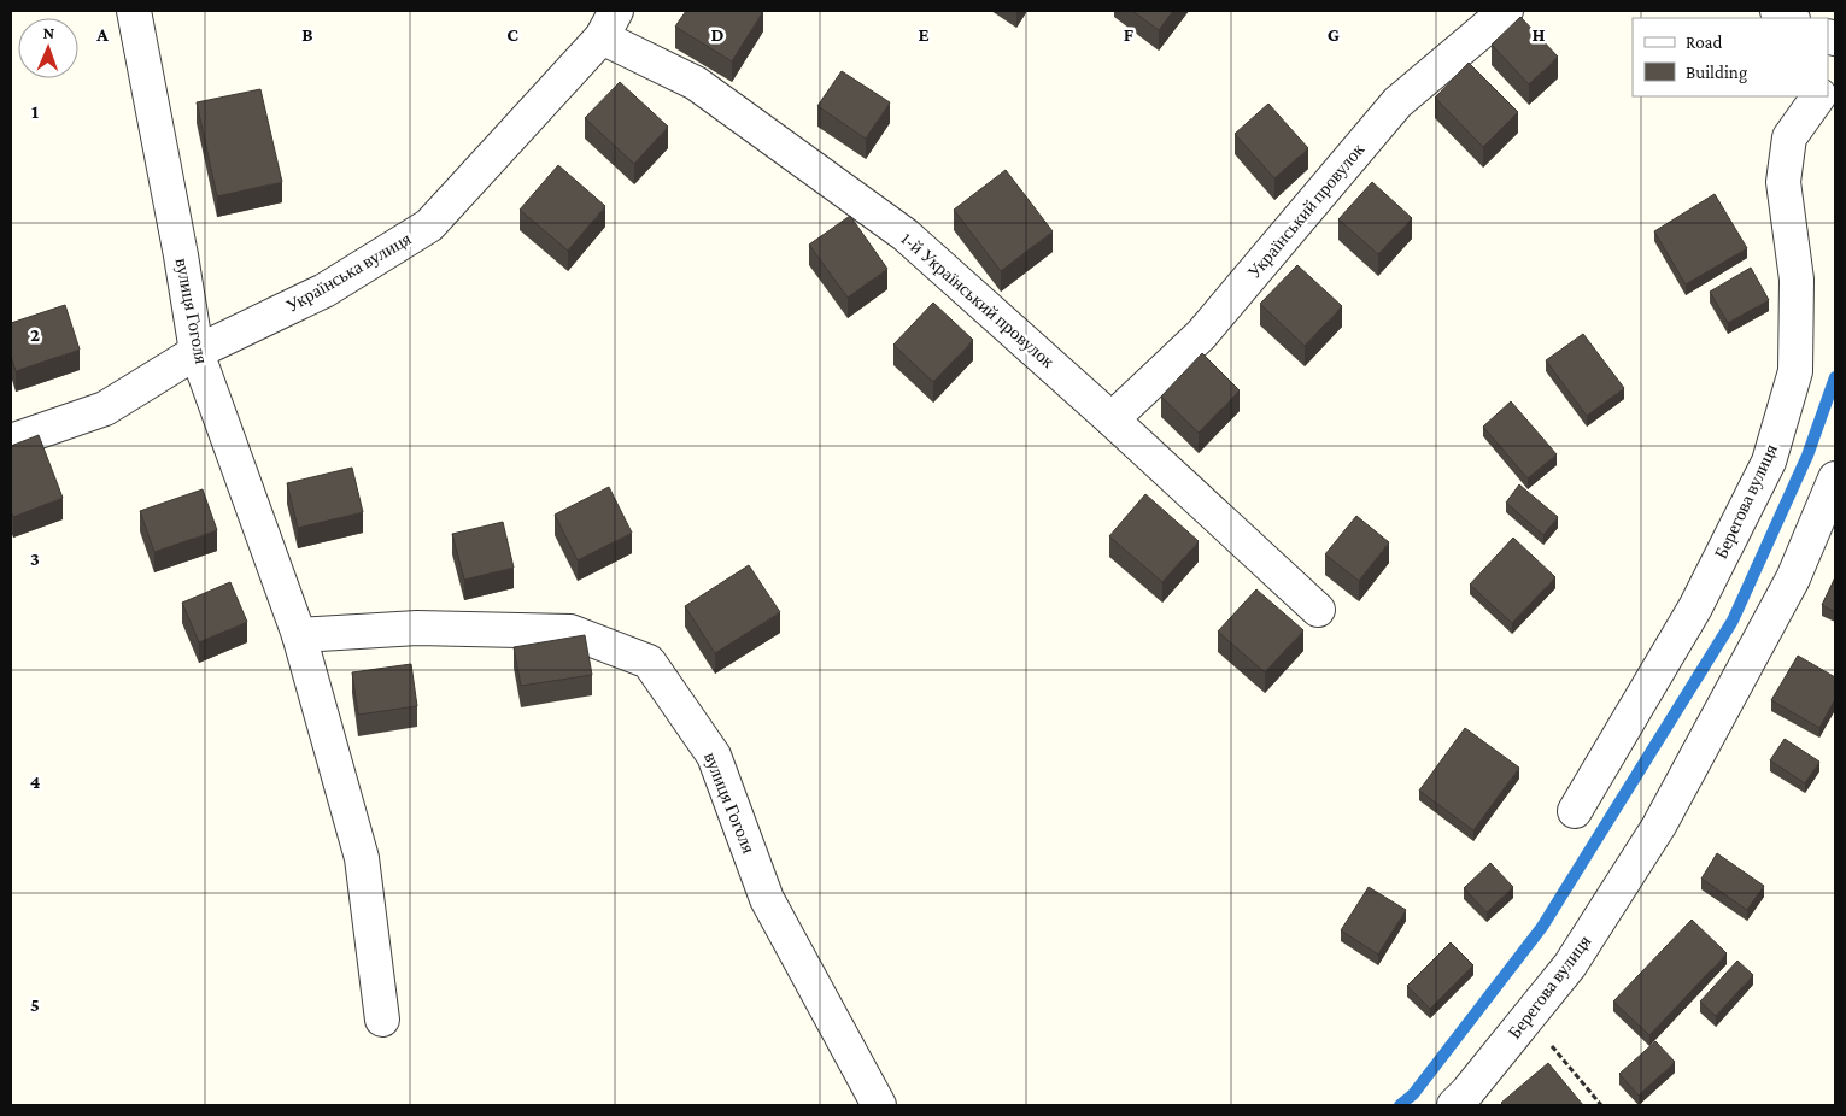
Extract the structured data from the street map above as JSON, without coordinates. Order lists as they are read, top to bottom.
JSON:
{
  "streets": {
    "street": [
      "Український провулок",
      "Українська вулиця",
      "1-й Український провулок",
      "вулиця Гоголя",
      "Берегова вулиця"
    ]
  },
  "crossings": [
    ["Український провулок", "1-й Український провулок"],
    ["Українська вулиця", "1-й Український провулок"],
    ["Українська вулиця", "вулиця Гоголя"]
  ],
  "legend": ["Road", "Building"],
  "north": "top",
  "grid": {
    "columns": [
      "A",
      "B",
      "C",
      "D",
      "E",
      "F",
      "G",
      "H"
    ],
    "rows": [
      "1",
      "2",
      "3",
      "4",
      "5"
    ]
  }
}
